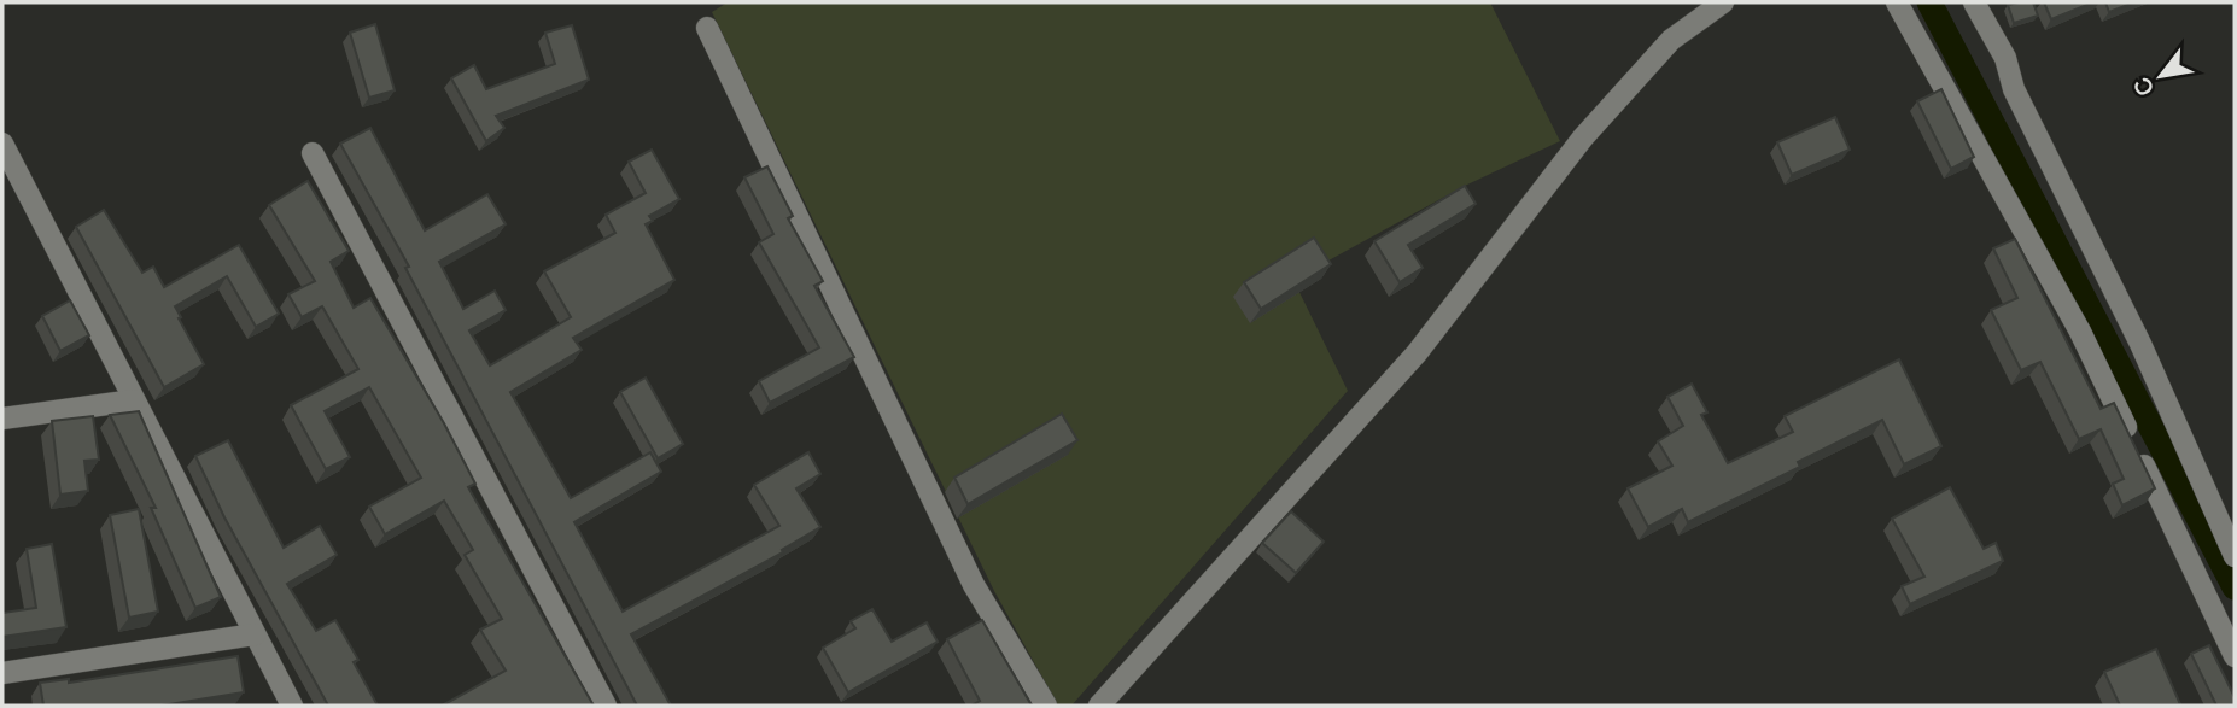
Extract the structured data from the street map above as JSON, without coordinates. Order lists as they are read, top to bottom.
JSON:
{
  "north": "bottom left"
}
